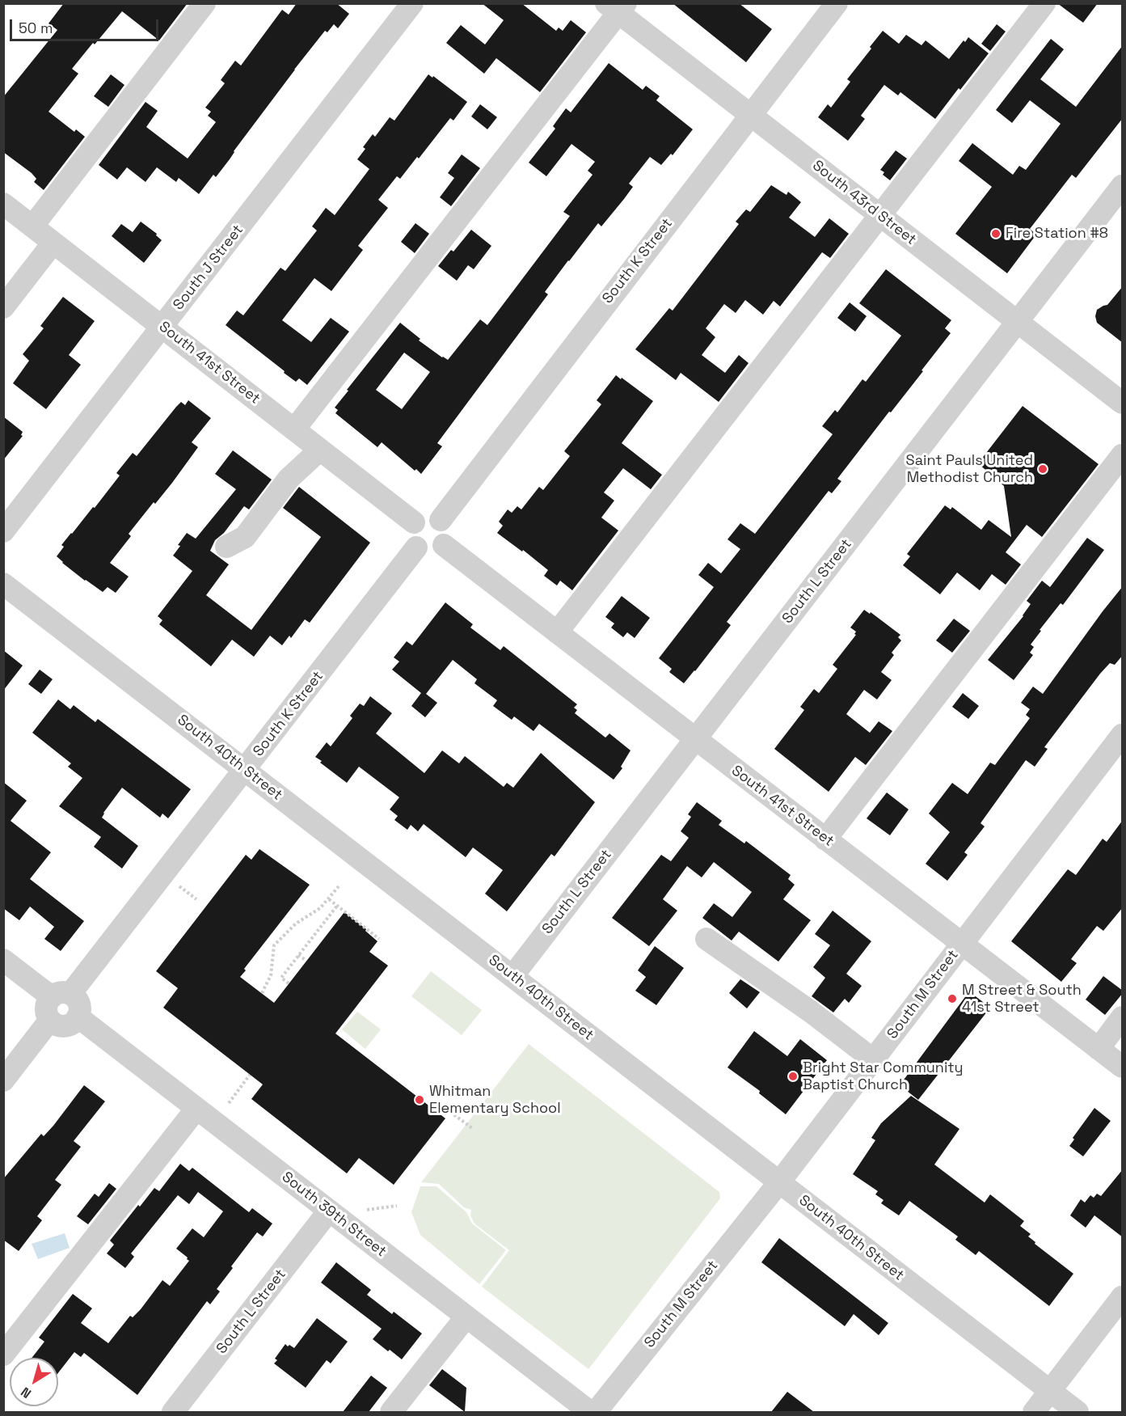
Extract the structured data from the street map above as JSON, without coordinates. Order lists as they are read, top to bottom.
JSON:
{
  "streets": {
    "street": [
      "South 43rd Street",
      "South K Street",
      "South J Street",
      "South 41st Street",
      "South L Street",
      "South 40th Street",
      "South M Street",
      "South 39th Street"
    ]
  },
  "crossings": [
    ["South 43rd Street", "South K Street"],
    ["South 43rd Street", "South L Street"],
    ["South K Street", "South 41st Street"],
    ["South K Street", "South 40th Street"],
    ["South K Street", "South 39th Street"],
    ["South J Street", "South 41st Street"],
    ["South 41st Street", "South L Street"],
    ["South 41st Street", "South M Street"],
    ["South L Street", "South 40th Street"],
    ["South L Street", "South 39th Street"],
    ["South 40th Street", "South M Street"]
  ],
  "places": [
    "Fire Station #8",
    "Saint Pauls United Methodist Church",
    "M Street & South 41st Street",
    "Bright Star Community Baptist Church",
    "Whitman Elementary School"
  ],
  "scale_bar": "50 m",
  "north": "bottom left"
}
